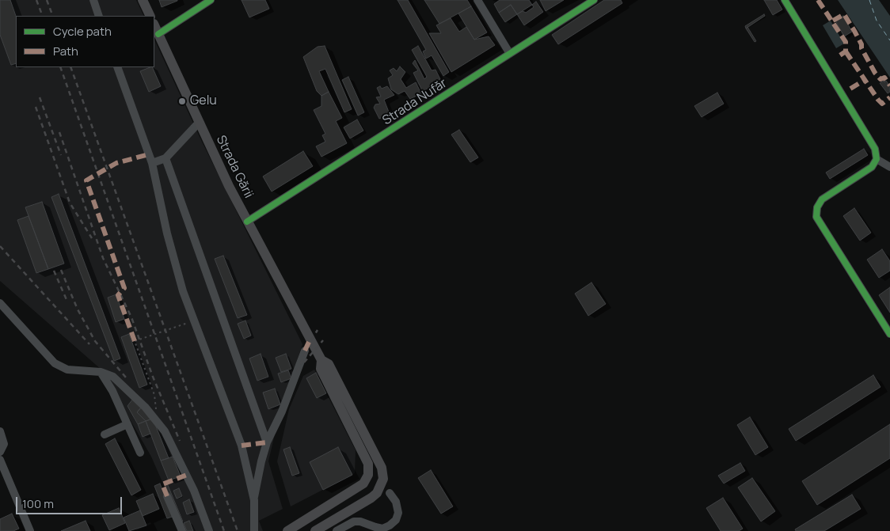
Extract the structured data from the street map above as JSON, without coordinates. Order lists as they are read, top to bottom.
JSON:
{
  "streets": {
    "main road": ["Strada Gării"],
    "street": ["Strada Nufăr"]
  },
  "crossings": [
    ["Strada Nufăr", "Strada Gării"]
  ],
  "places": ["Gelu"],
  "legend": ["Cycle path", "Path"],
  "scale_bar": "100 m"
}
